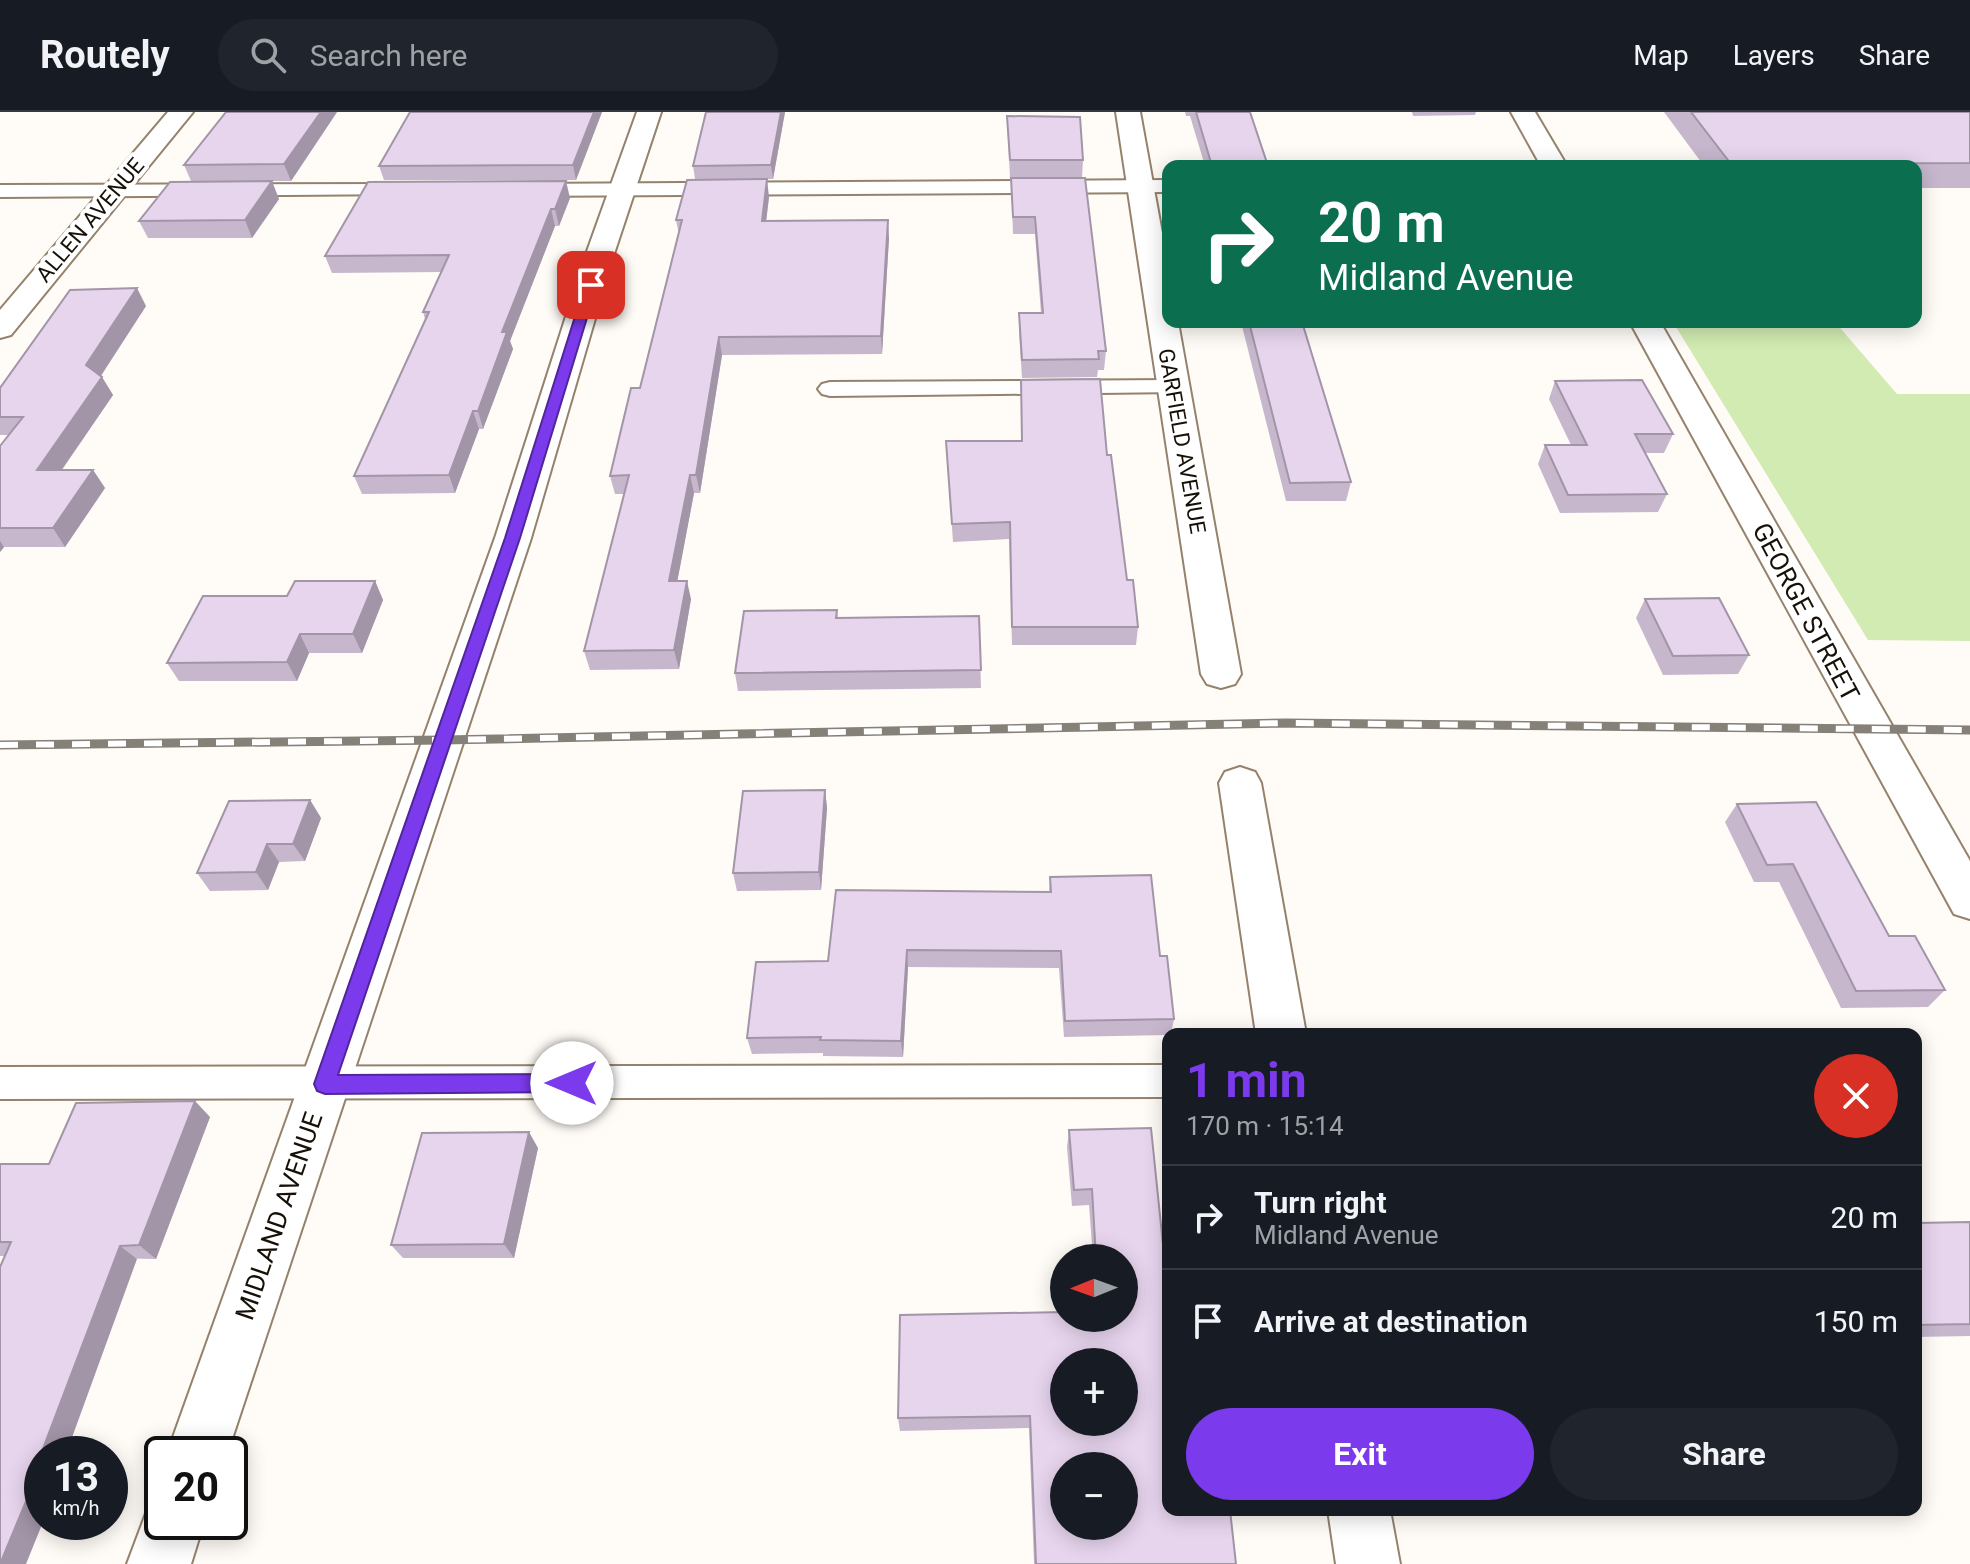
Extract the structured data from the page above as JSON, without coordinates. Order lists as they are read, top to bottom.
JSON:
{
  "streets": {
    "street": [
      "ALLEN AVENUE",
      "GARFIELD AVENUE",
      "GEORGE STREET",
      "MIDLAND AVENUE"
    ]
  },
  "north": "left",
  "page": {
    "header": "Routely",
    "search": "Search here",
    "nav": ["Map", "Layers", "Share"],
    "turn": ["20 m", "Midland Avenue"],
    "heading": ["1 min", "170 m · 15:14"],
    "list": [
      {
        "name": "Turn right",
        "note": "Midland Avenue",
        "value": "20 m"
      },
      {
        "name": "Arrive at destination",
        "value": "150 m"
      }
    ],
    "map_buttons": ["+", "−"],
    "buttons": ["Exit", "Share"],
    "speed": "13 km/h",
    "limit": "20"
  }
}
